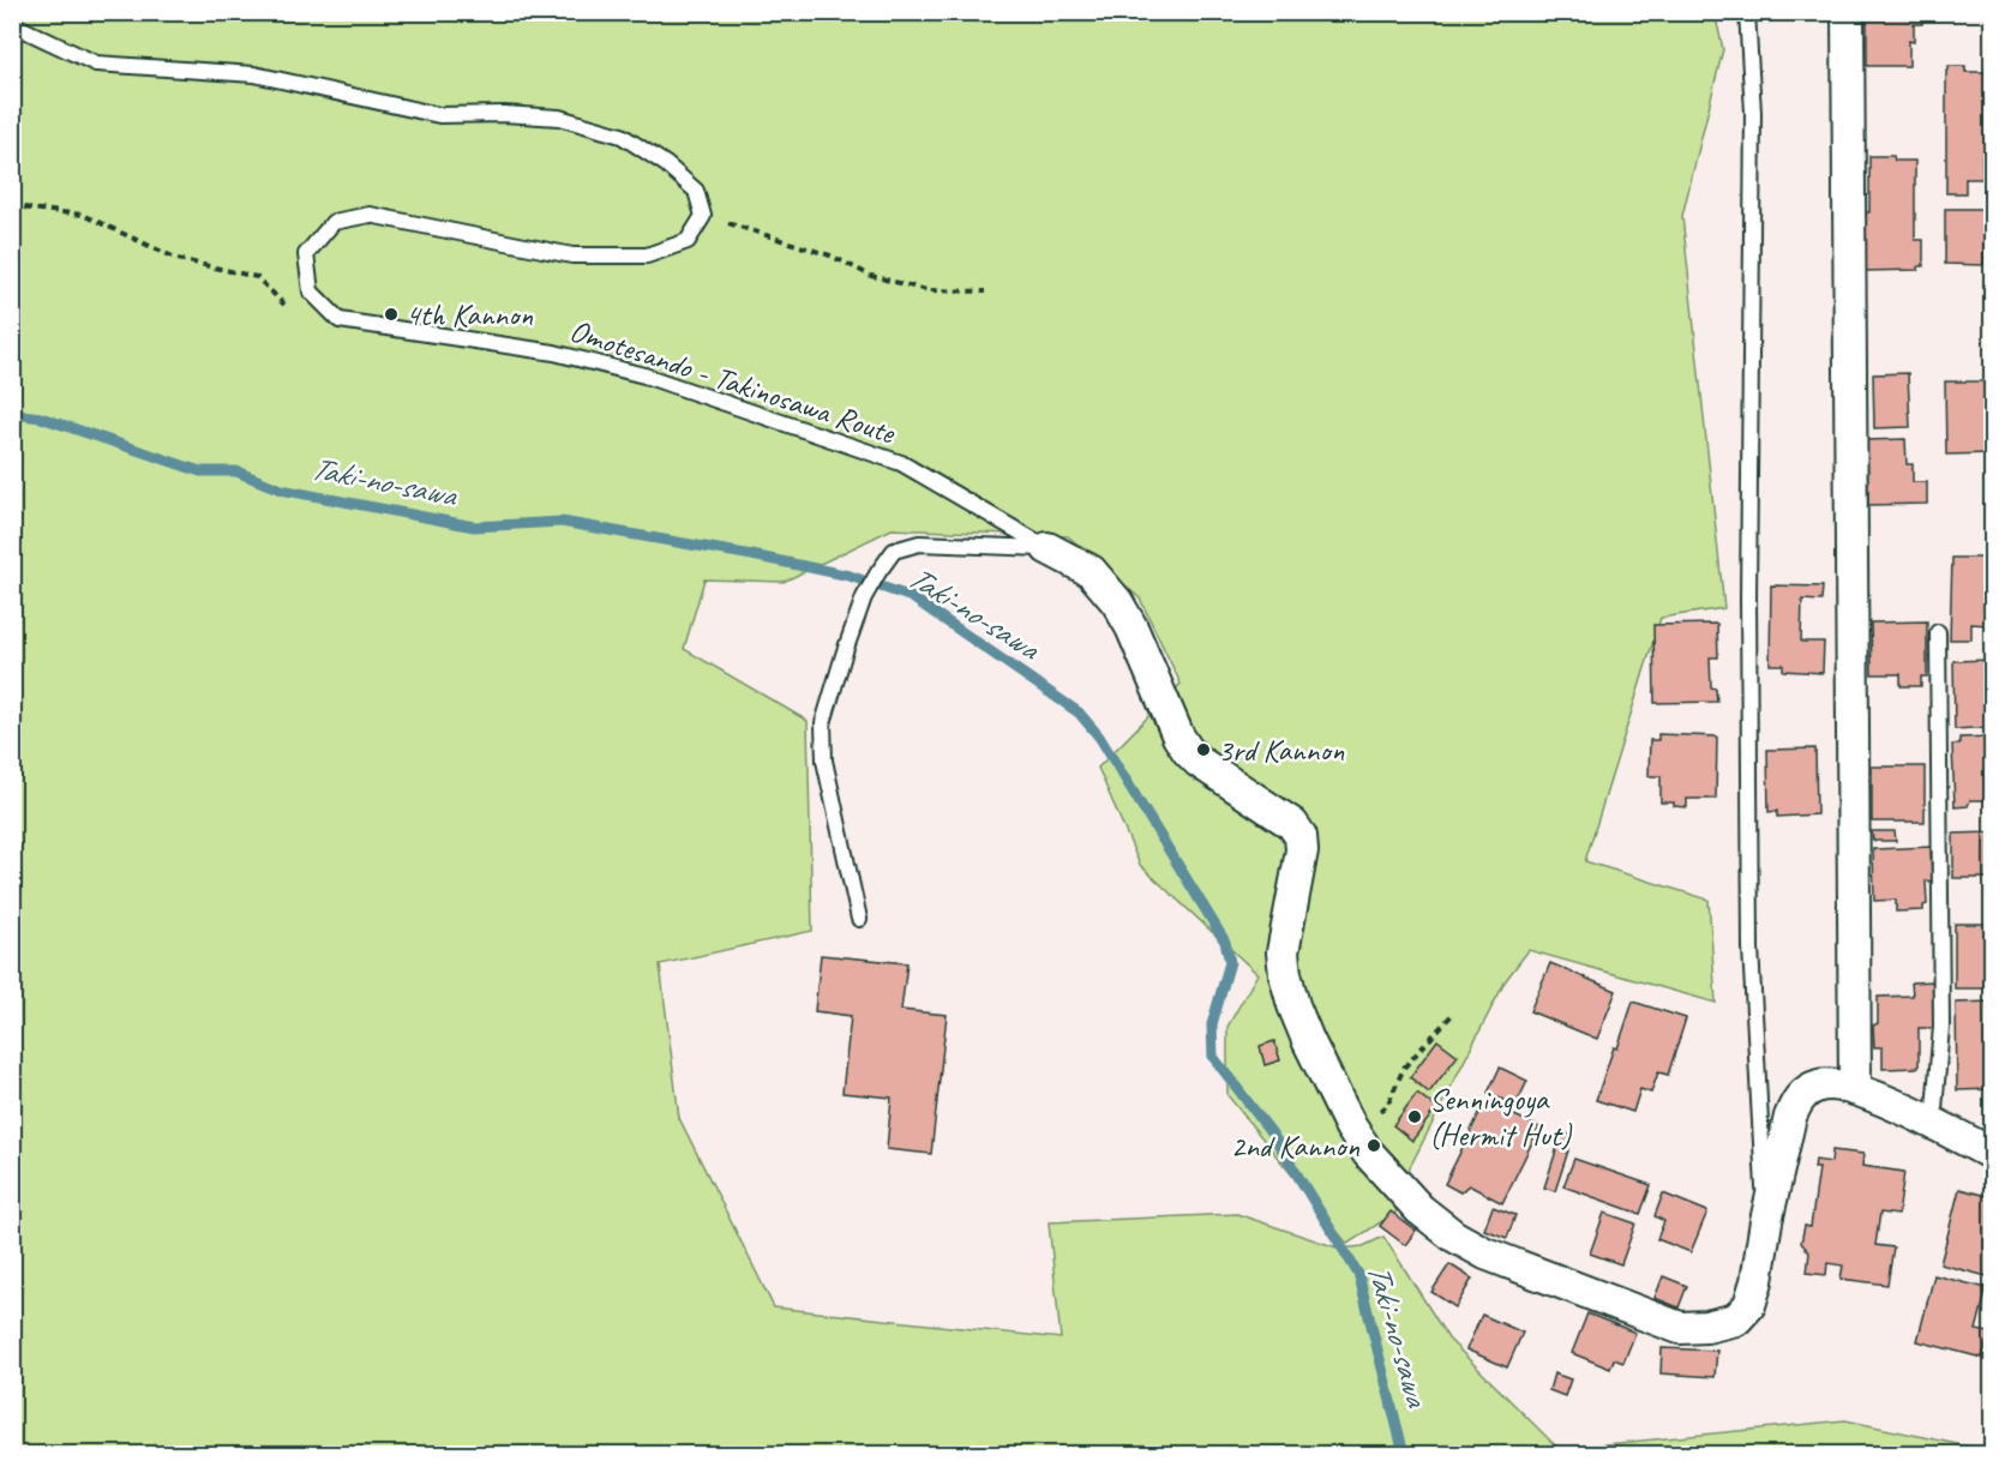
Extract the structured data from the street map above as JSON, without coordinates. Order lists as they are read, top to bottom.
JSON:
{
  "streets": {
    "lane": ["Omotesando - Takinosawa Route"]
  },
  "water": ["Taki-no-sawa"],
  "places": [
    "4th Kannon",
    "3rd Kannon",
    "Senningoya (Hermit Hut)",
    "2nd Kannon"
  ]
}
